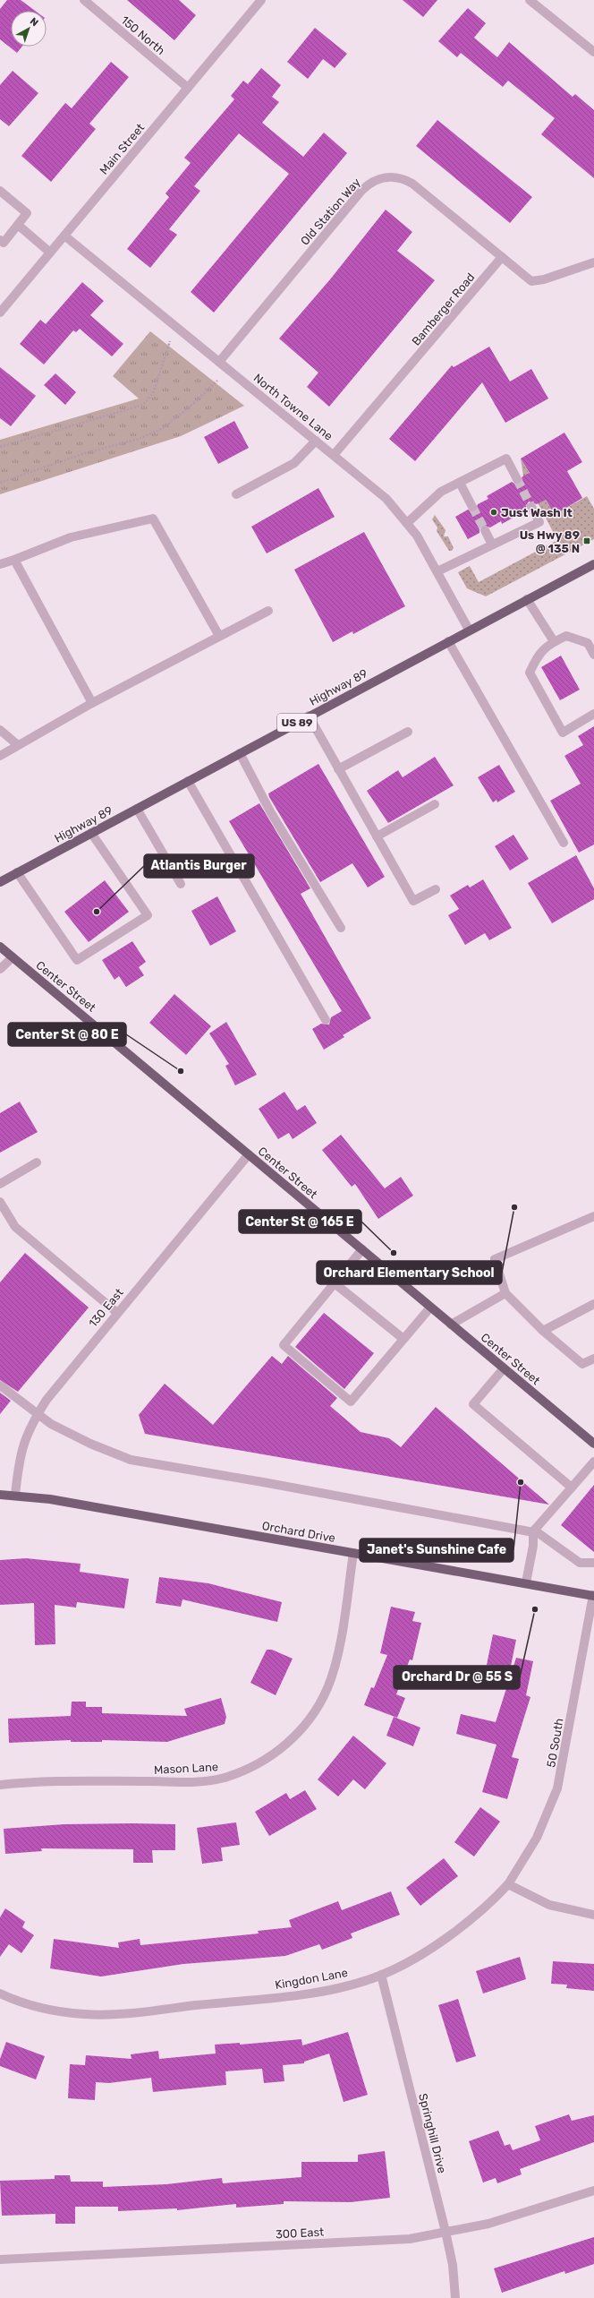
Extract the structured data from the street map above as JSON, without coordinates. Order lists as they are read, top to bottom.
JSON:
{
  "streets": {
    "main road": [
      "Highway 89",
      "US 89",
      "Center Street",
      "Orchard Drive"
    ],
    "street": [
      "150 North",
      "Main Street",
      "Old Station Way",
      "Bamberger Road",
      "North Towne Lane",
      "130 East",
      "50 South",
      "Mason Lane",
      "Kingdon Lane",
      "Springhill Drive",
      "300 East"
    ]
  },
  "crossings": [
    ["150 North", "Main Street"],
    ["Main Street", "North Towne Lane"],
    ["Old Station Way", "Bamberger Road"],
    ["Old Station Way", "North Towne Lane"],
    ["Bamberger Road", "North Towne Lane"],
    ["North Towne Lane", "Highway 89"],
    ["Center Street", "130 East"],
    ["130 East", "Orchard Drive"],
    ["Orchard Drive", "50 South"],
    ["Orchard Drive", "Mason Lane"],
    ["50 South", "Kingdon Lane"],
    ["Kingdon Lane", "Springhill Drive"],
    ["Springhill Drive", "300 East"]
  ],
  "places": {
    "other": [
      "Just Wash It",
      "Atlantis Burger",
      "Center St @ 80 E",
      "Orchard Elementary School",
      "Center St @ 165 E",
      "Janet's Sunshine Cafe",
      "Orchard Dr @ 55 S"
    ],
    "transit": ["Us Hwy 89 @ 135 N"]
  },
  "north": "top right"
}
